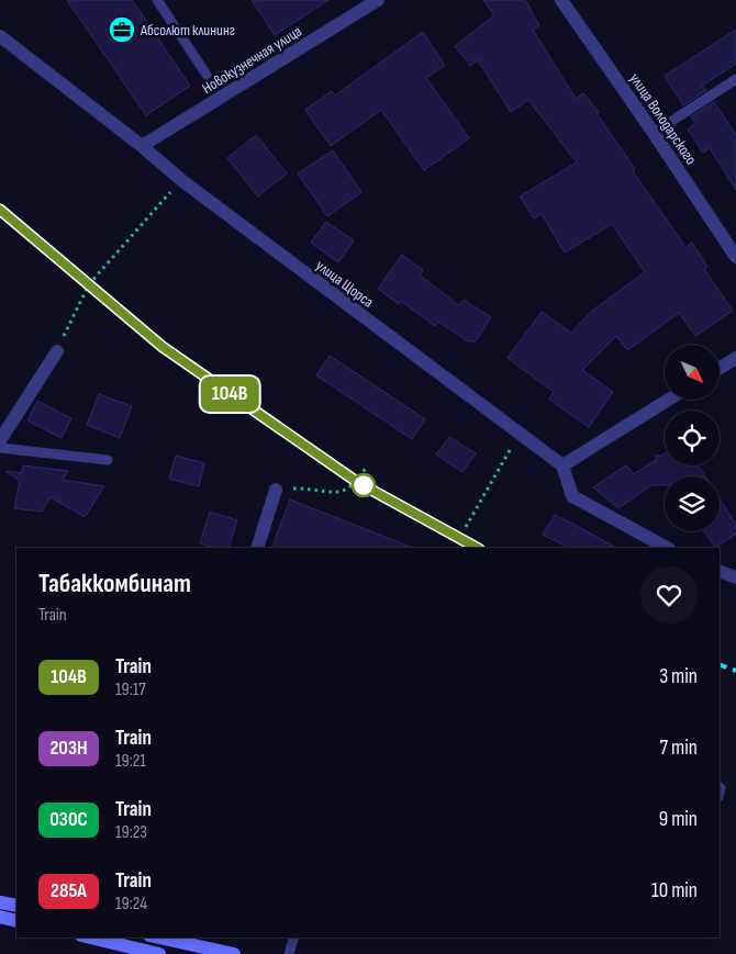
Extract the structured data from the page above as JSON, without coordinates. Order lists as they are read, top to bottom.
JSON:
{
  "streets": {
    "street": ["Новокузнечная улица", "улица Володарского", "улица Щорса"]
  },
  "crossings": [
    ["Новокузнечная улица", "улица Щорса"]
  ],
  "places": {
    "office": ["Абсолют клининг"]
  },
  "north": "bottom right",
  "page": {
    "on_map": "104В",
    "heading": ["Табаккомбинат", "Train"],
    "list": [
      {
        "mark": "104В",
        "name": "Train",
        "note": "19:17",
        "value": "3 min"
      },
      {
        "mark": "203Н",
        "name": "Train",
        "note": "19:21",
        "value": "7 min"
      },
      {
        "mark": "030C",
        "name": "Train",
        "note": "19:23",
        "value": "9 min"
      },
      {
        "mark": "285А",
        "name": "Train",
        "note": "19:24",
        "value": "10 min"
      }
    ]
  }
}
